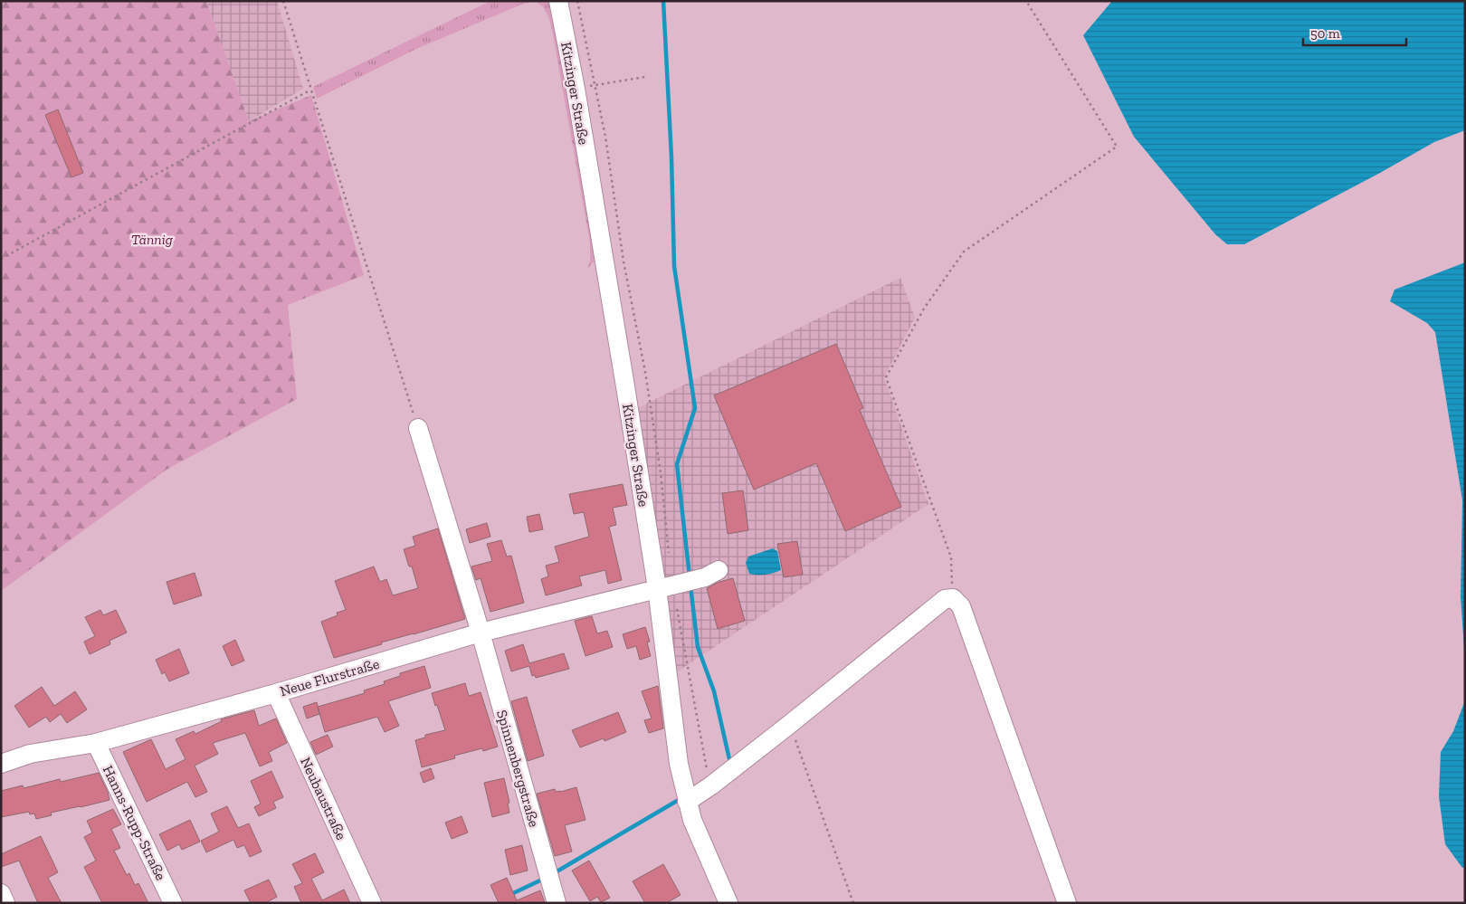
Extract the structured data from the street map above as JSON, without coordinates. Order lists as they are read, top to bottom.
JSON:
{
  "streets": {
    "street": [
      "Kitzinger Straße",
      "Neue Flurstraße",
      "Spinnenbergstraße",
      "Neubaustraße",
      "Hanns-Rupp-Straße"
    ]
  },
  "crossings": [
    ["Kitzinger Straße", "Neue Flurstraße"],
    ["Neue Flurstraße", "Spinnenbergstraße"],
    ["Neue Flurstraße", "Neubaustraße"],
    ["Neue Flurstraße", "Hanns-Rupp-Straße"]
  ],
  "parks": ["Tännig"],
  "scale_bar": "50 m"
}
